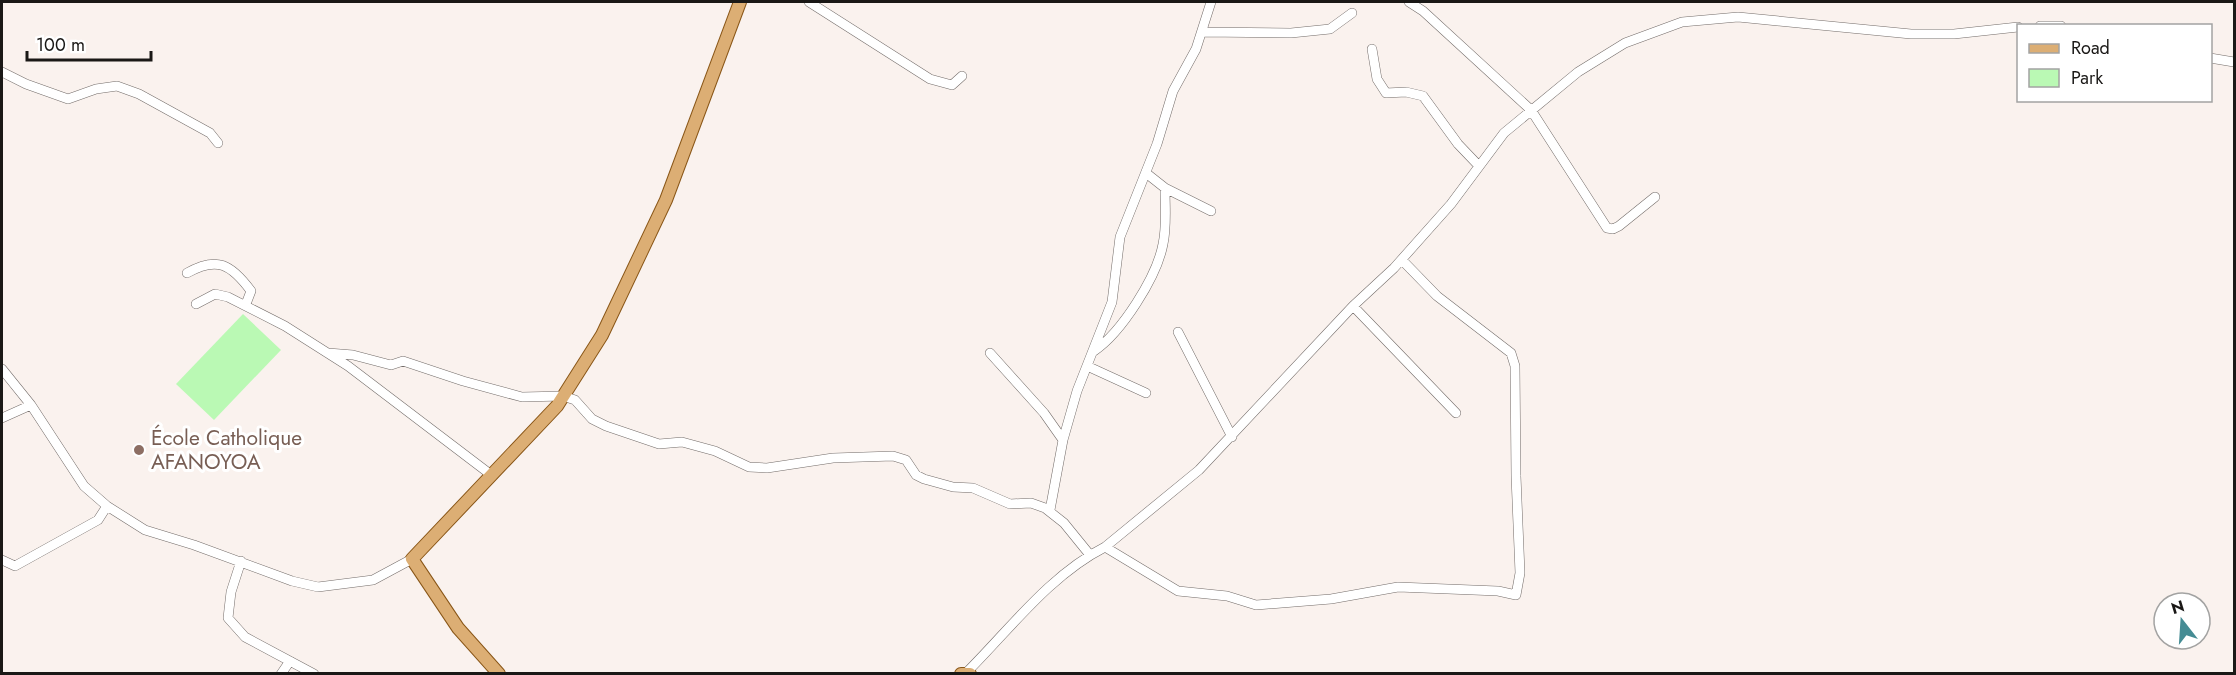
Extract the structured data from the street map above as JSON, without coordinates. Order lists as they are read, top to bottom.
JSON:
{
  "places": ["École Catholique AFANOYOA"],
  "legend": ["Road", "Park"],
  "scale_bar": "100 m",
  "north": "top"
}
